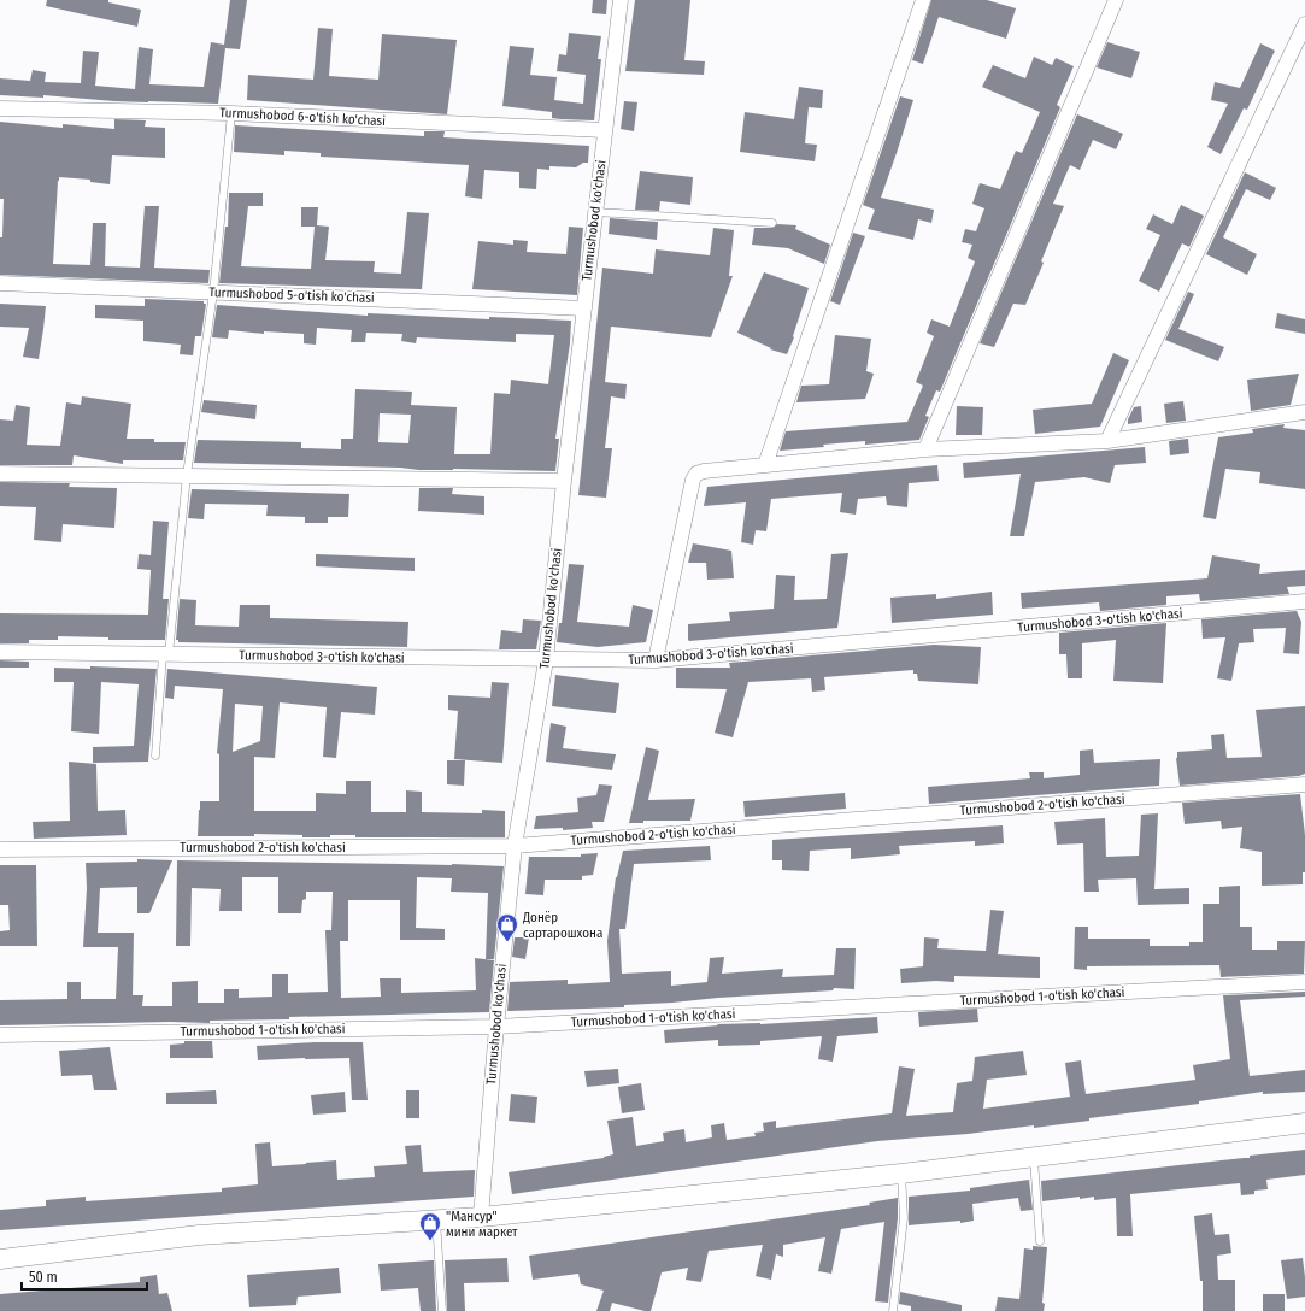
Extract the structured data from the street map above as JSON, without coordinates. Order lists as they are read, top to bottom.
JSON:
{
  "streets": {
    "street": [
      "Turmushobod 6-o'tish ko'chasi",
      "Turmushobod ko'chasi",
      "Turmushobod 5-o'tish ko'chasi",
      "Turmushobod 3-o'tish ko'chasi",
      "Turmushobod 2-o'tish ko'chasi",
      "Turmushobod 1-o'tish ko'chasi"
    ]
  },
  "crossings": [
    ["Turmushobod 6-o'tish ko'chasi", "Turmushobod ko'chasi"],
    ["Turmushobod ko'chasi", "Turmushobod 5-o'tish ko'chasi"],
    ["Turmushobod ko'chasi", "Turmushobod 3-o'tish ko'chasi"],
    ["Turmushobod ko'chasi", "Turmushobod 2-o'tish ko'chasi"],
    ["Turmushobod ko'chasi", "Turmushobod 1-o'tish ko'chasi"]
  ],
  "places": {
    "shop": ["Донёр сартарошхона", "\"Мансур\" мини маркет"]
  },
  "scale_bar": "50 m"
}
